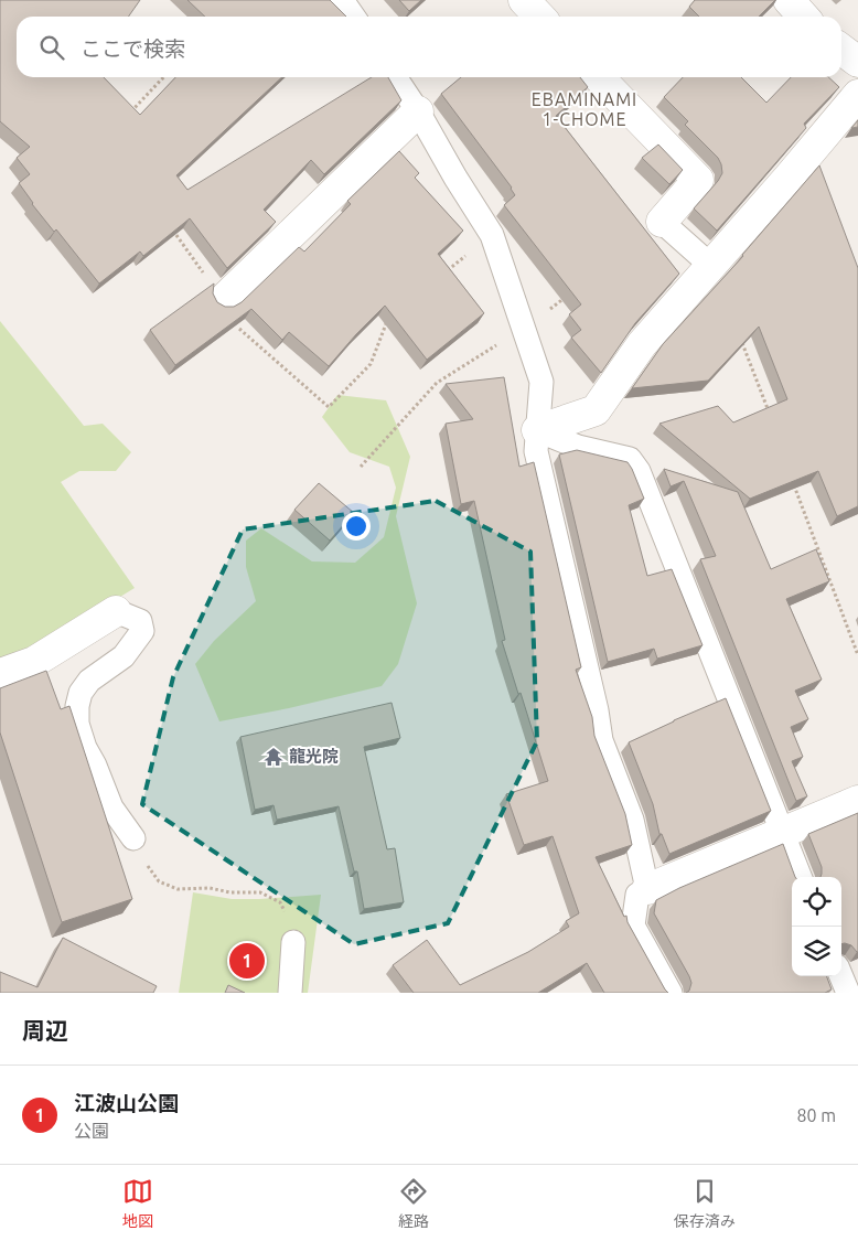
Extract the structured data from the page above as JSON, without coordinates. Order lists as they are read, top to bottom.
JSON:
{
  "districts": ["EBAMINAMI 1-CHOME"],
  "places": {
    "temple": ["龍光院"]
  },
  "page": {
    "search": "ここで検索",
    "pins": "1",
    "heading": "周辺",
    "list": [
      {
        "mark": "1",
        "name": "江波山公園",
        "note": "公園",
        "value": "80 m"
      }
    ],
    "nav": ["地図", "経路", "保存済み"]
  }
}
